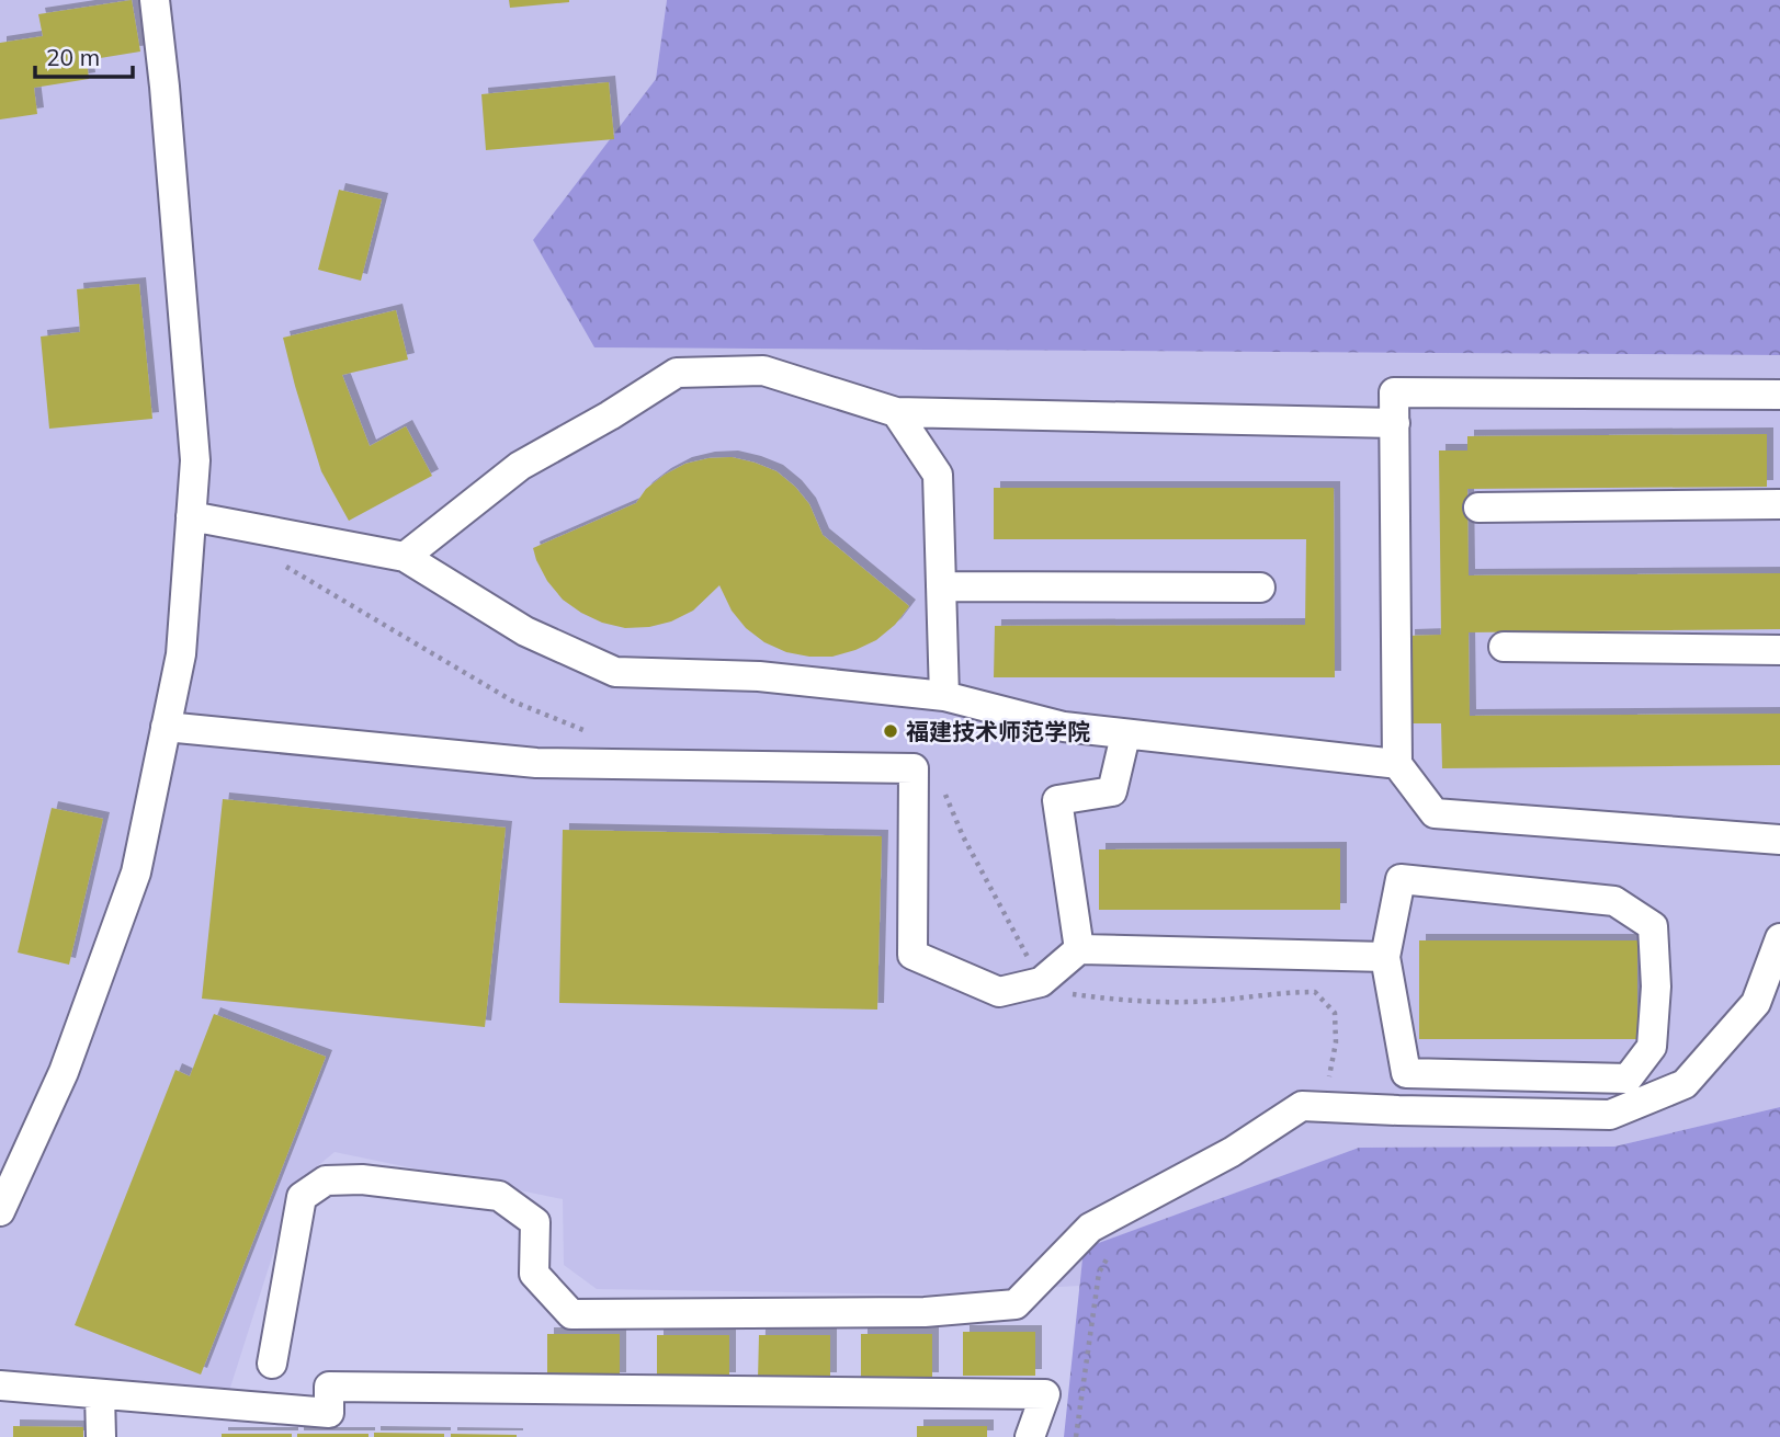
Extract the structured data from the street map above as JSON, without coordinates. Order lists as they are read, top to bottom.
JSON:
{
  "places": ["福建技术师范学院"],
  "scale_bar": "20 m"
}
